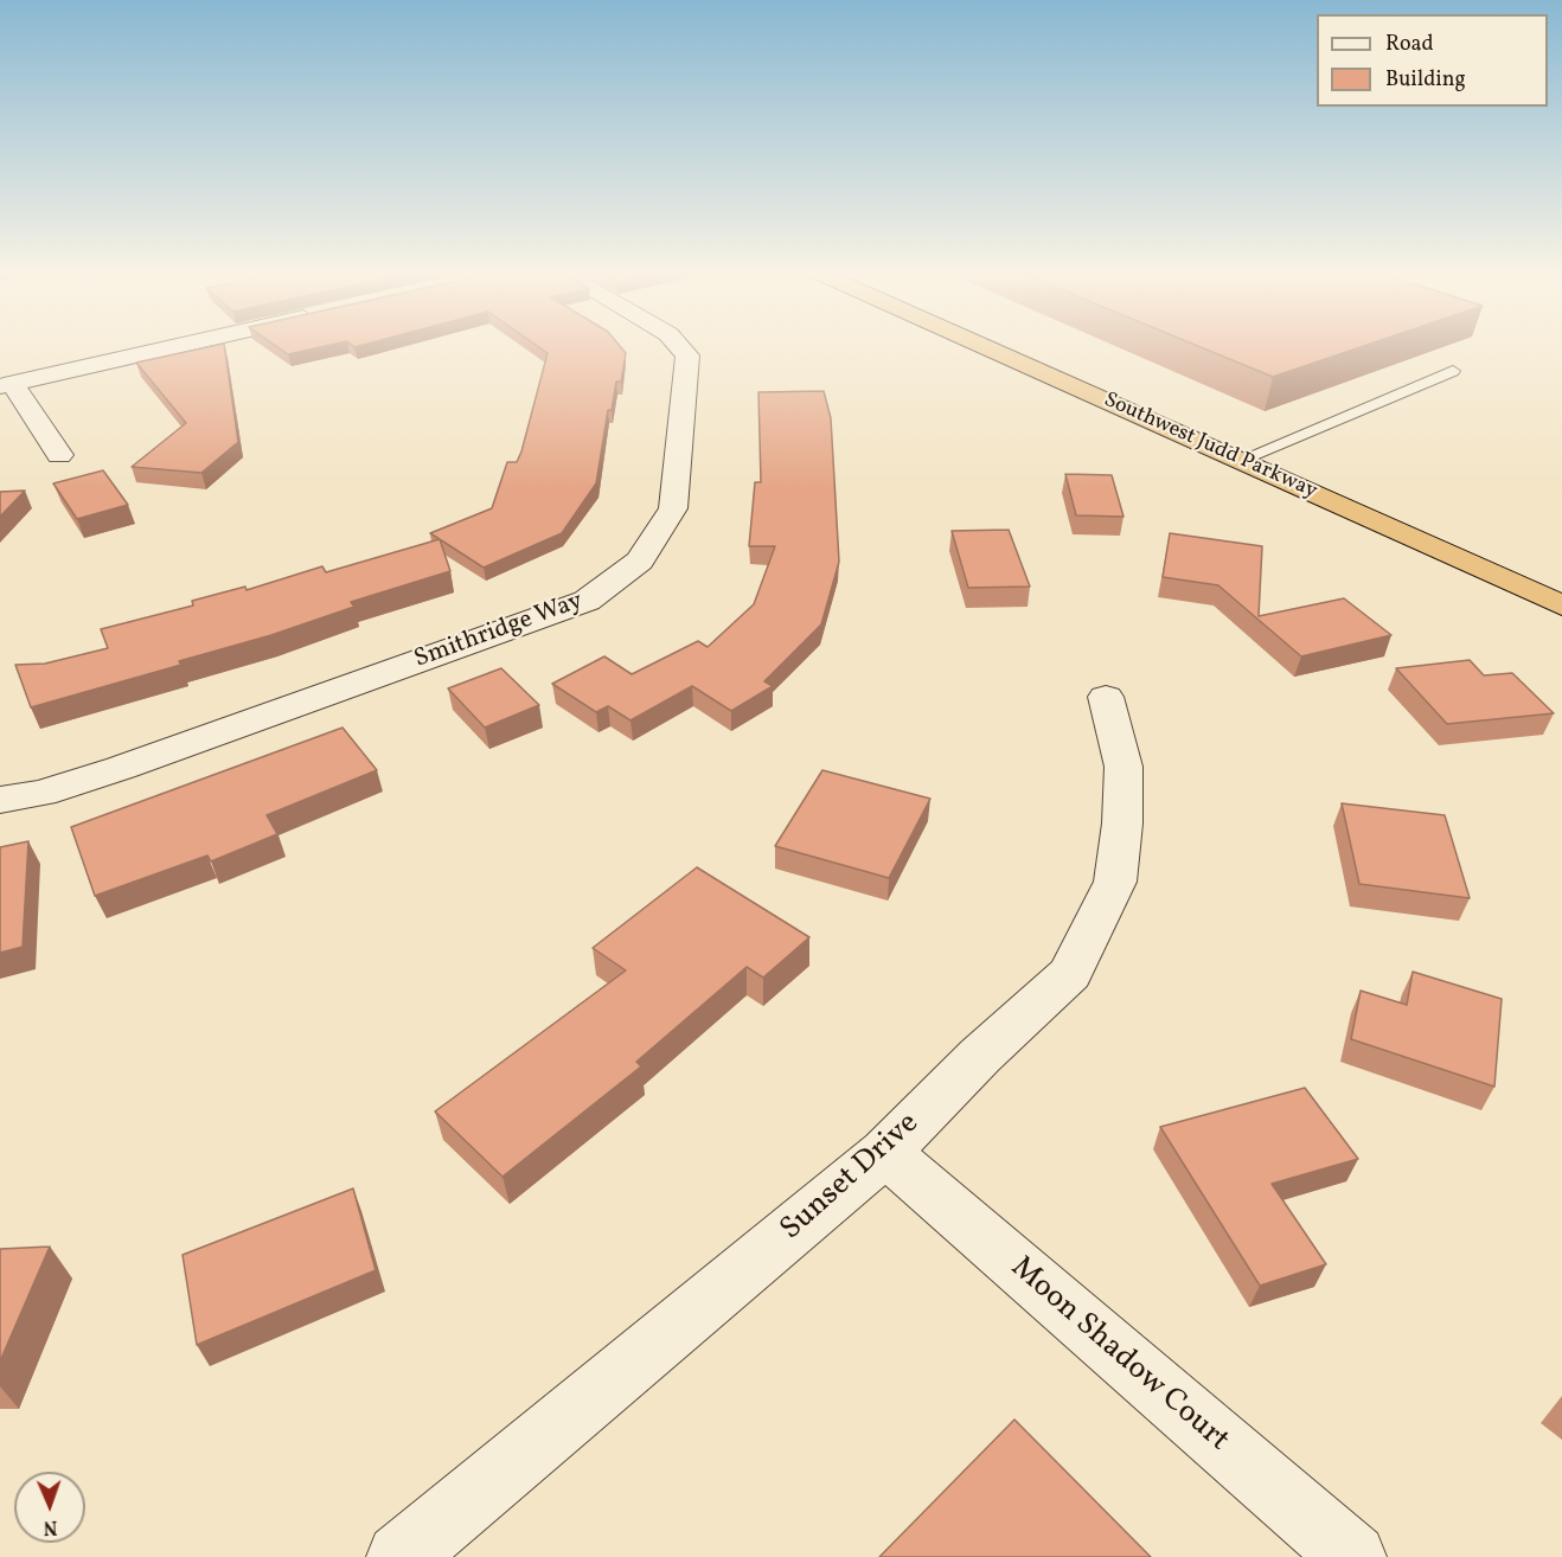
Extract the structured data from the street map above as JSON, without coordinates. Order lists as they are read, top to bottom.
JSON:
{
  "streets": {
    "highway": ["Southwest Judd Parkway"],
    "street": ["Smithridge Way", "Sunset Drive", "Moon Shadow Court"]
  },
  "crossings": [
    ["Sunset Drive", "Moon Shadow Court"]
  ],
  "legend": ["Road", "Building"],
  "north": "bottom"
}
